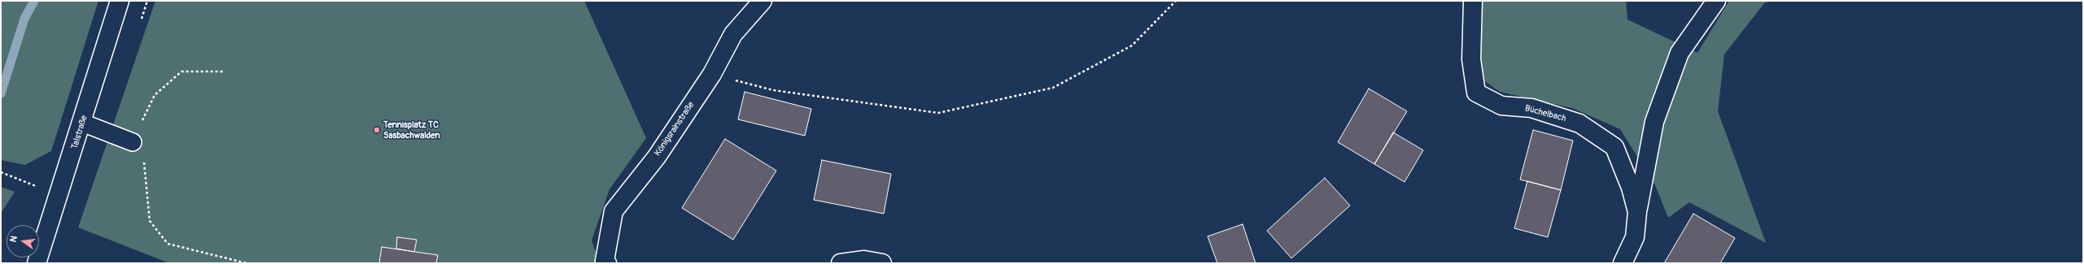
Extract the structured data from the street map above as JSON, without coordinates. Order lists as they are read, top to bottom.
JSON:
{
  "streets": {
    "street": ["Büchelbach", "Königsrainstraße", "Talstraße"]
  },
  "places": ["Tennisplatz TC Sasbachwalden"],
  "north": "left"
}
